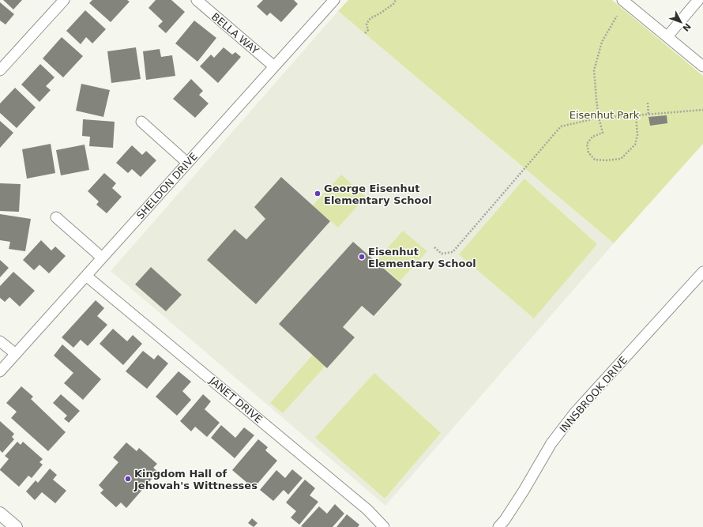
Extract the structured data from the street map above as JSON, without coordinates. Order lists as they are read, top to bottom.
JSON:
{
  "streets": {
    "street": [
      "BELLA WAY",
      "SHELDON DRIVE",
      "INNSBROOK DRIVE",
      "JANET DRIVE"
    ]
  },
  "crossings": [
    ["BELLA WAY", "SHELDON DRIVE"],
    ["SHELDON DRIVE", "JANET DRIVE"]
  ],
  "parks": ["Eisenhut Park"],
  "places": ["George Eisenhut Elementary School", "Eisenhut Elementary School", "Kingdom Hall of Jehovah's Wittnesses"],
  "north": "bottom right"
}
